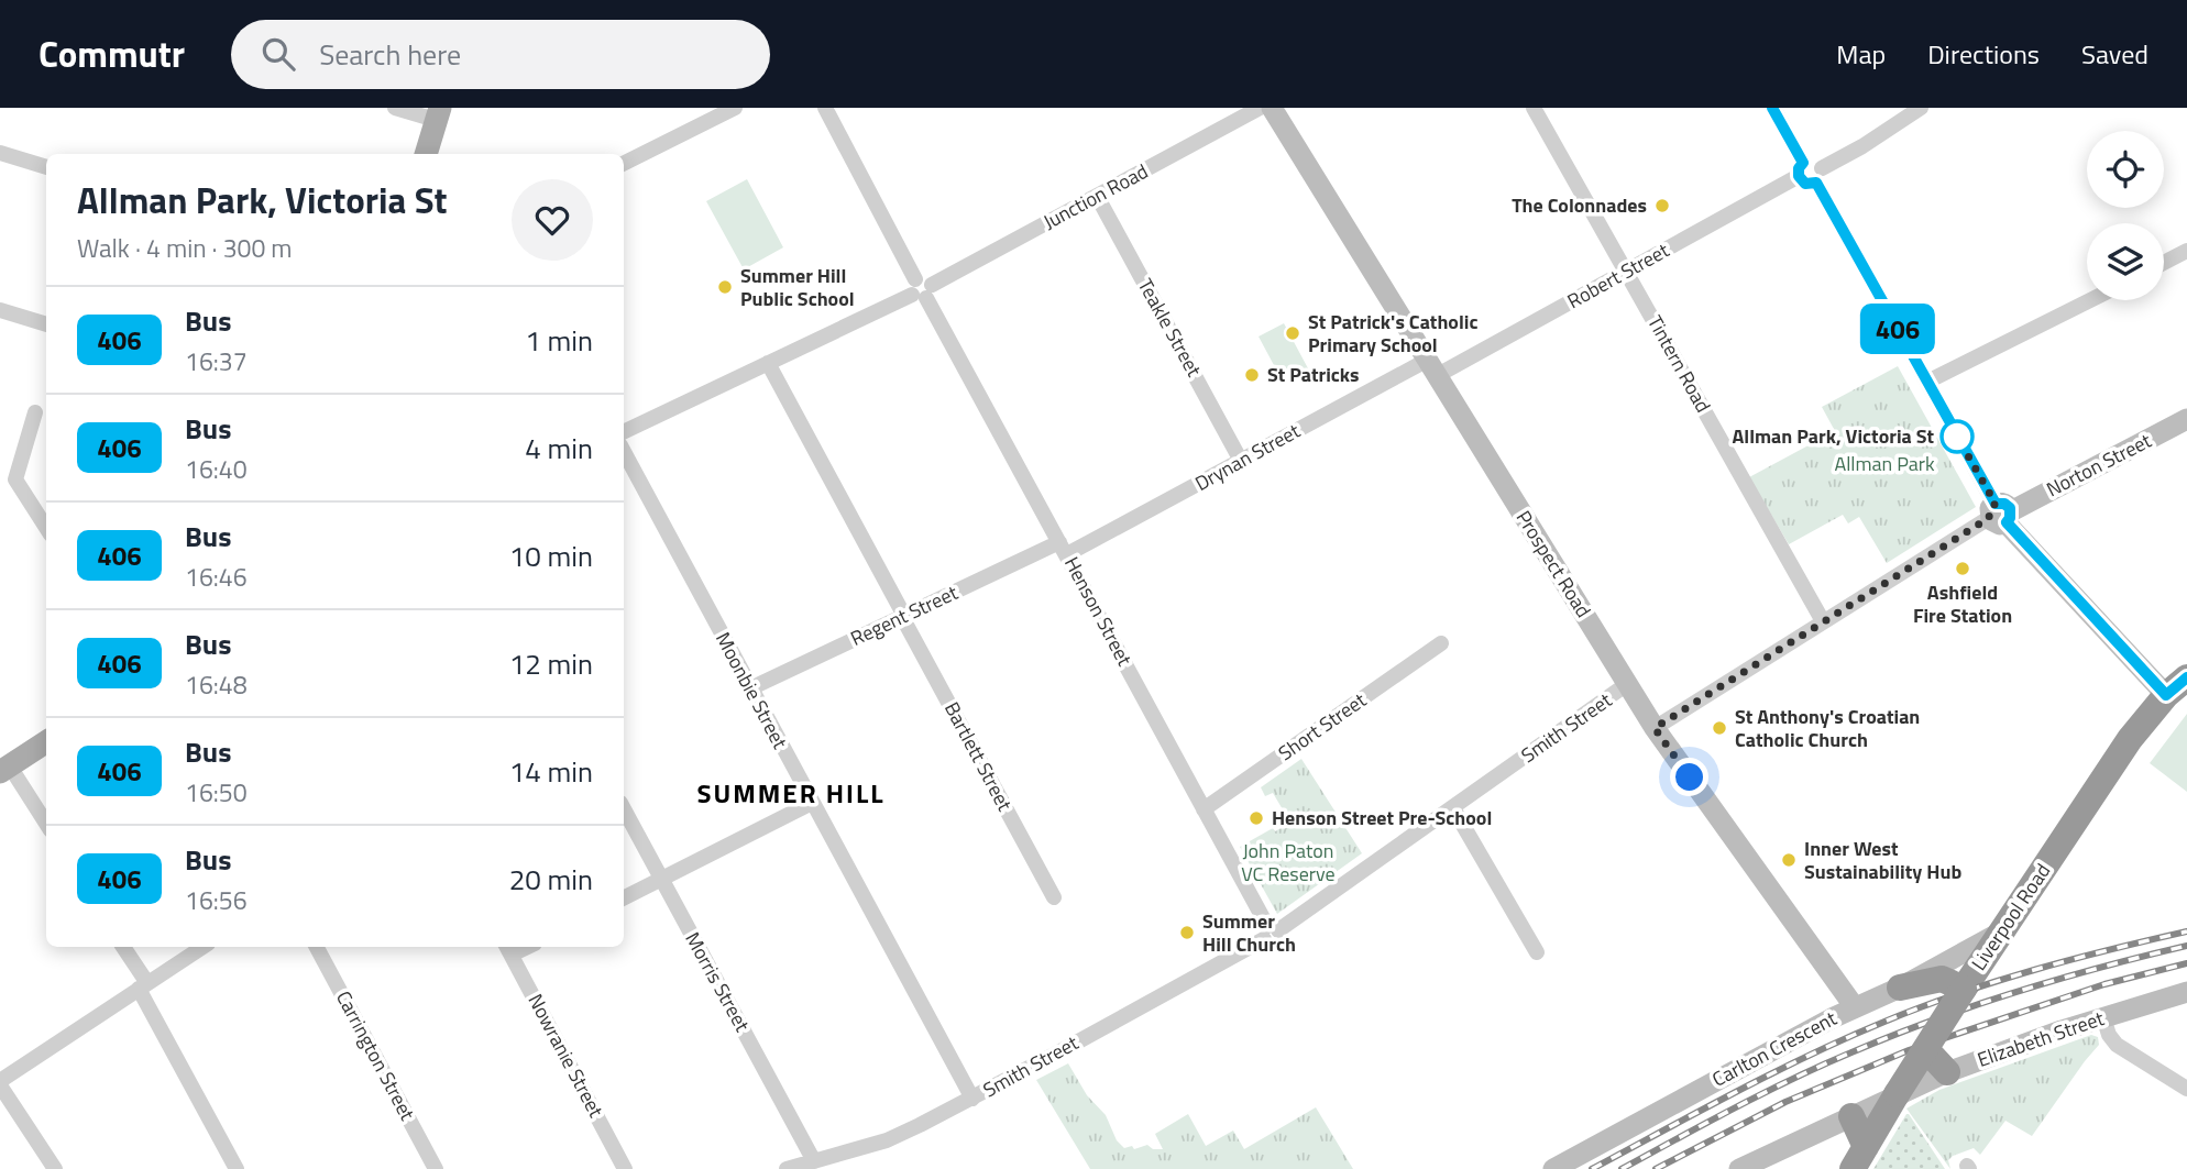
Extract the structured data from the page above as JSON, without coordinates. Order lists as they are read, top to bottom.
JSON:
{
  "streets": {
    "highway": ["Liverpool Road"],
    "street": [
      "Junction Road",
      "Robert Street",
      "Teakle Street",
      "Tintern Road",
      "Drynan Street",
      "Norton Street",
      "Prospect Road",
      "Henson Street",
      "Regent Street",
      "Moonbie Street",
      "Short Street",
      "Smith Street",
      "Bartlett Street",
      "Morris Street",
      "Elizabeth Street",
      "Carlton Crescent",
      "Carrington Street",
      "Nowranie Street"
    ]
  },
  "crossings": [
    ["Junction Road", "Teakle Street"],
    ["Junction Road", "Henson Street"],
    ["Junction Road", "Bartlett Street"],
    ["Robert Street", "Tintern Road"],
    ["Robert Street", "Drynan Street"],
    ["Robert Street", "Prospect Road"],
    ["Teakle Street", "Drynan Street"],
    ["Tintern Road", "Norton Street"],
    ["Drynan Street", "Prospect Road"],
    ["Drynan Street", "Henson Street"],
    ["Drynan Street", "Regent Street"],
    ["Norton Street", "Prospect Road"],
    ["Prospect Road", "Smith Street"],
    ["Prospect Road", "Carlton Crescent"],
    ["Henson Street", "Regent Street"],
    ["Henson Street", "Short Street"],
    ["Henson Street", "Smith Street"],
    ["Regent Street", "Moonbie Street"],
    ["Regent Street", "Bartlett Street"],
    ["Moonbie Street", "Smith Street"],
    ["Smith Street", "Morris Street"],
    ["Liverpool Road", "Elizabeth Street"],
    ["Liverpool Road", "Carlton Crescent"]
  ],
  "districts": ["SUMMER HILL"],
  "parks": ["Allman Park", "John Paton VC Reserve"],
  "places": [
    "The Colonnades",
    "Summer Hill Public School",
    "St Patrick's Catholic Primary School",
    "St Patricks",
    "Allman Park, Victoria St",
    "Ashfield Fire Station",
    "St Anthony's Croatian Catholic Church",
    "Henson Street Pre-School",
    "Inner West Sustainability Hub",
    "Summer Hill Church"
  ],
  "lines": ["bus line 406"],
  "page": {
    "header": "Commutr",
    "search": "Search here",
    "nav": ["Map", "Directions", "Saved"],
    "on_map": "406",
    "heading": ["Allman Park, Victoria St", "Walk · 4 min · 300 m"],
    "list": [
      {
        "mark": "406",
        "name": "Bus",
        "note": "16:37",
        "value": "1 min"
      },
      {
        "mark": "406",
        "name": "Bus",
        "note": "16:40",
        "value": "4 min"
      },
      {
        "mark": "406",
        "name": "Bus",
        "note": "16:46",
        "value": "10 min"
      },
      {
        "mark": "406",
        "name": "Bus",
        "note": "16:48",
        "value": "12 min"
      },
      {
        "mark": "406",
        "name": "Bus",
        "note": "16:50",
        "value": "14 min"
      },
      {
        "mark": "406",
        "name": "Bus",
        "note": "16:56",
        "value": "20 min"
      }
    ]
  }
}
